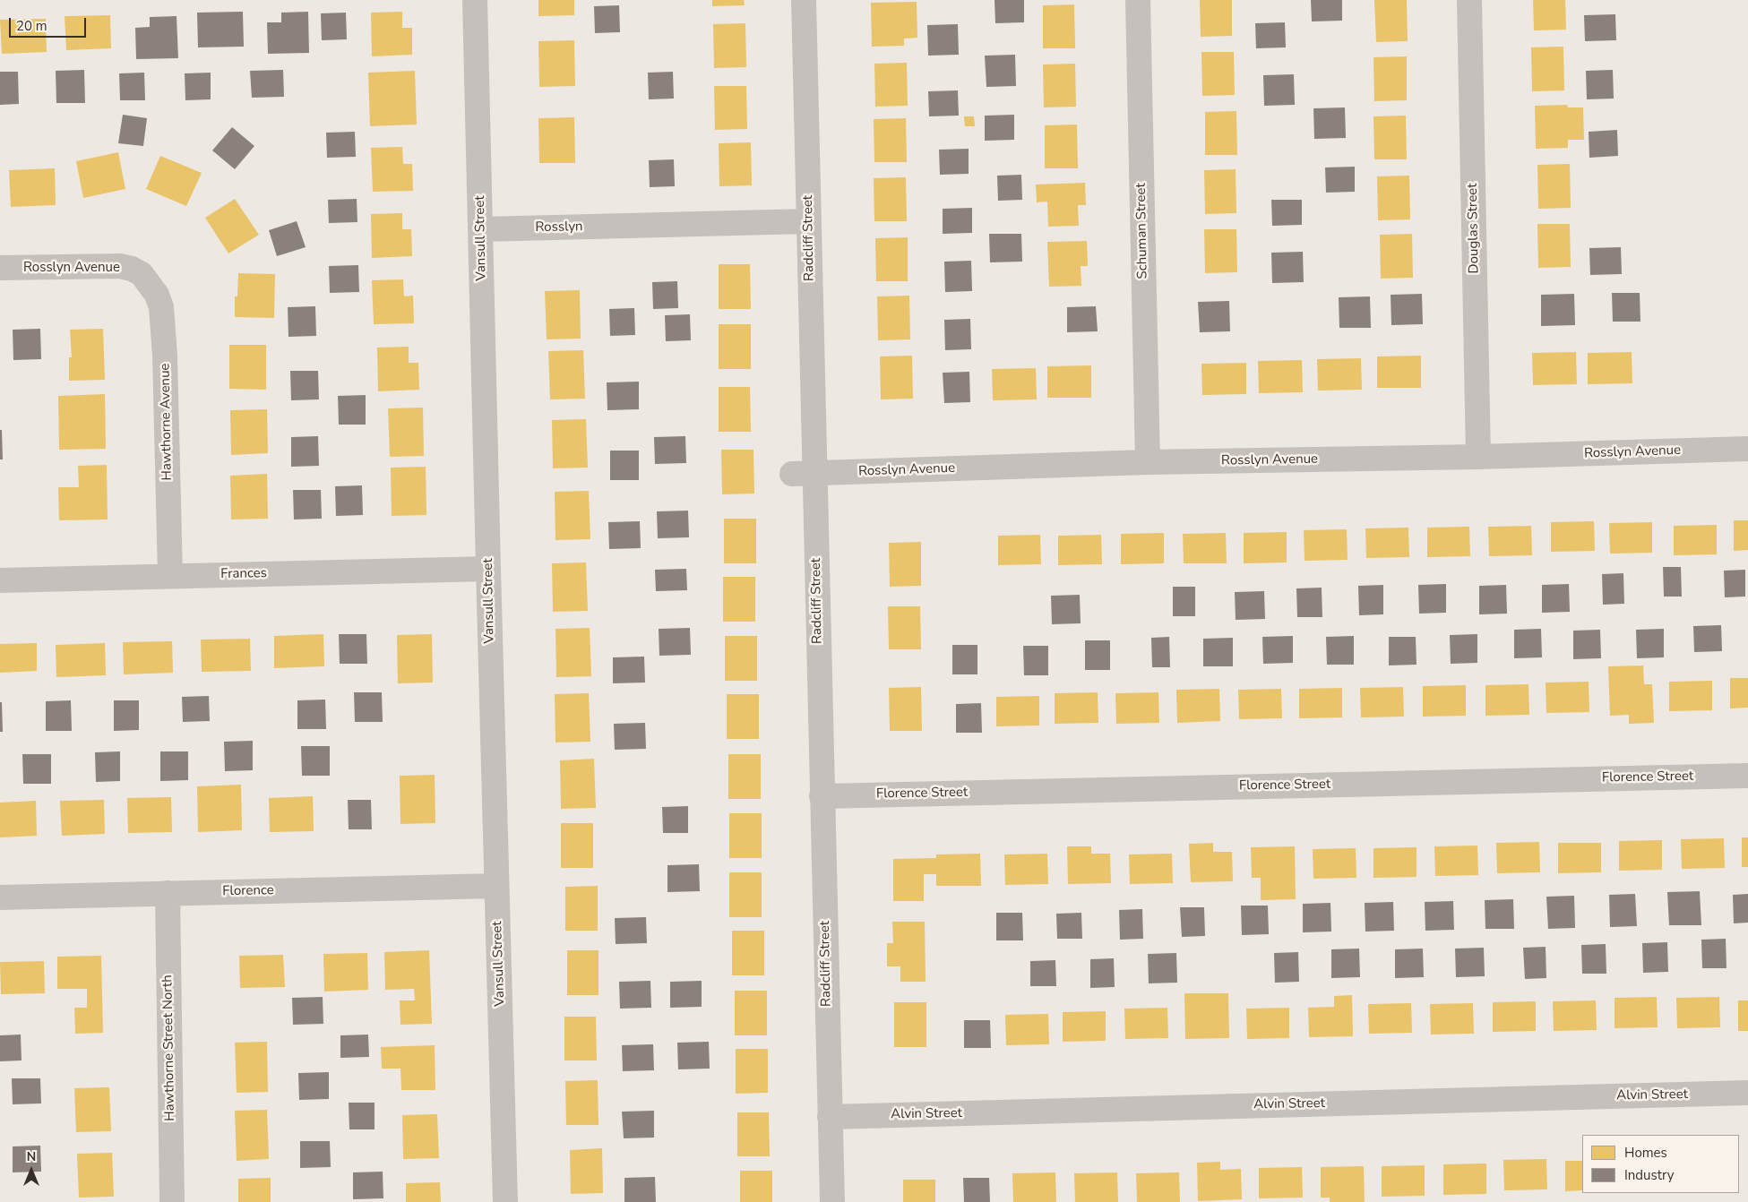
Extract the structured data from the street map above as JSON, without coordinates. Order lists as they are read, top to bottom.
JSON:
{
  "streets": {
    "street": [
      "Rosslyn",
      "Douglas Street",
      "Schuman Street",
      "Vansull Street",
      "Radcliff Street",
      "Rosslyn Avenue",
      "Hawthorne Avenue",
      "Frances",
      "Florence Street",
      "Florence",
      "Hawthorne Street North",
      "Alvin Street"
    ]
  },
  "crossings": [
    ["Rosslyn", "Vansull Street"],
    ["Rosslyn", "Radcliff Street"],
    ["Douglas Street", "Rosslyn Avenue"],
    ["Schuman Street", "Rosslyn Avenue"],
    ["Vansull Street", "Frances"],
    ["Vansull Street", "Florence"],
    ["Radcliff Street", "Rosslyn Avenue"],
    ["Radcliff Street", "Florence Street"],
    ["Radcliff Street", "Alvin Street"],
    ["Rosslyn Avenue", "Hawthorne Avenue"],
    ["Hawthorne Avenue", "Frances"],
    ["Florence", "Hawthorne Street North"]
  ],
  "legend": ["Homes", "Industry"],
  "scale_bar": "20 m",
  "north": "top"
}
